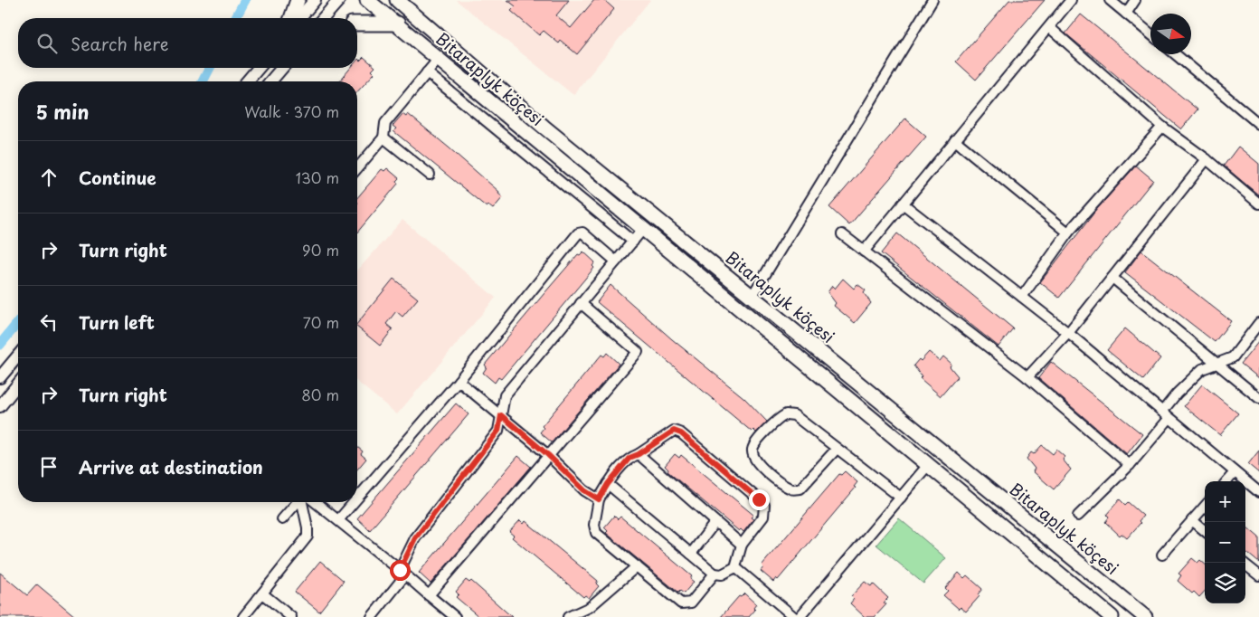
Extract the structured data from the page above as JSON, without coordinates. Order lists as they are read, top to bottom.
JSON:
{
  "streets": {
    "highway": ["Bitaraplyk köçesi"]
  },
  "north": "right",
  "page": {
    "search": "Search here",
    "heading": ["5 min", "Walk · 370 m"],
    "list": [
      ["Continue", "130 m"],
      ["Turn right", "90 m"],
      ["Turn left", "70 m"],
      ["Turn right", "80 m"],
      "Arrive at destination"
    ],
    "map_buttons": ["+", "−"]
  }
}
